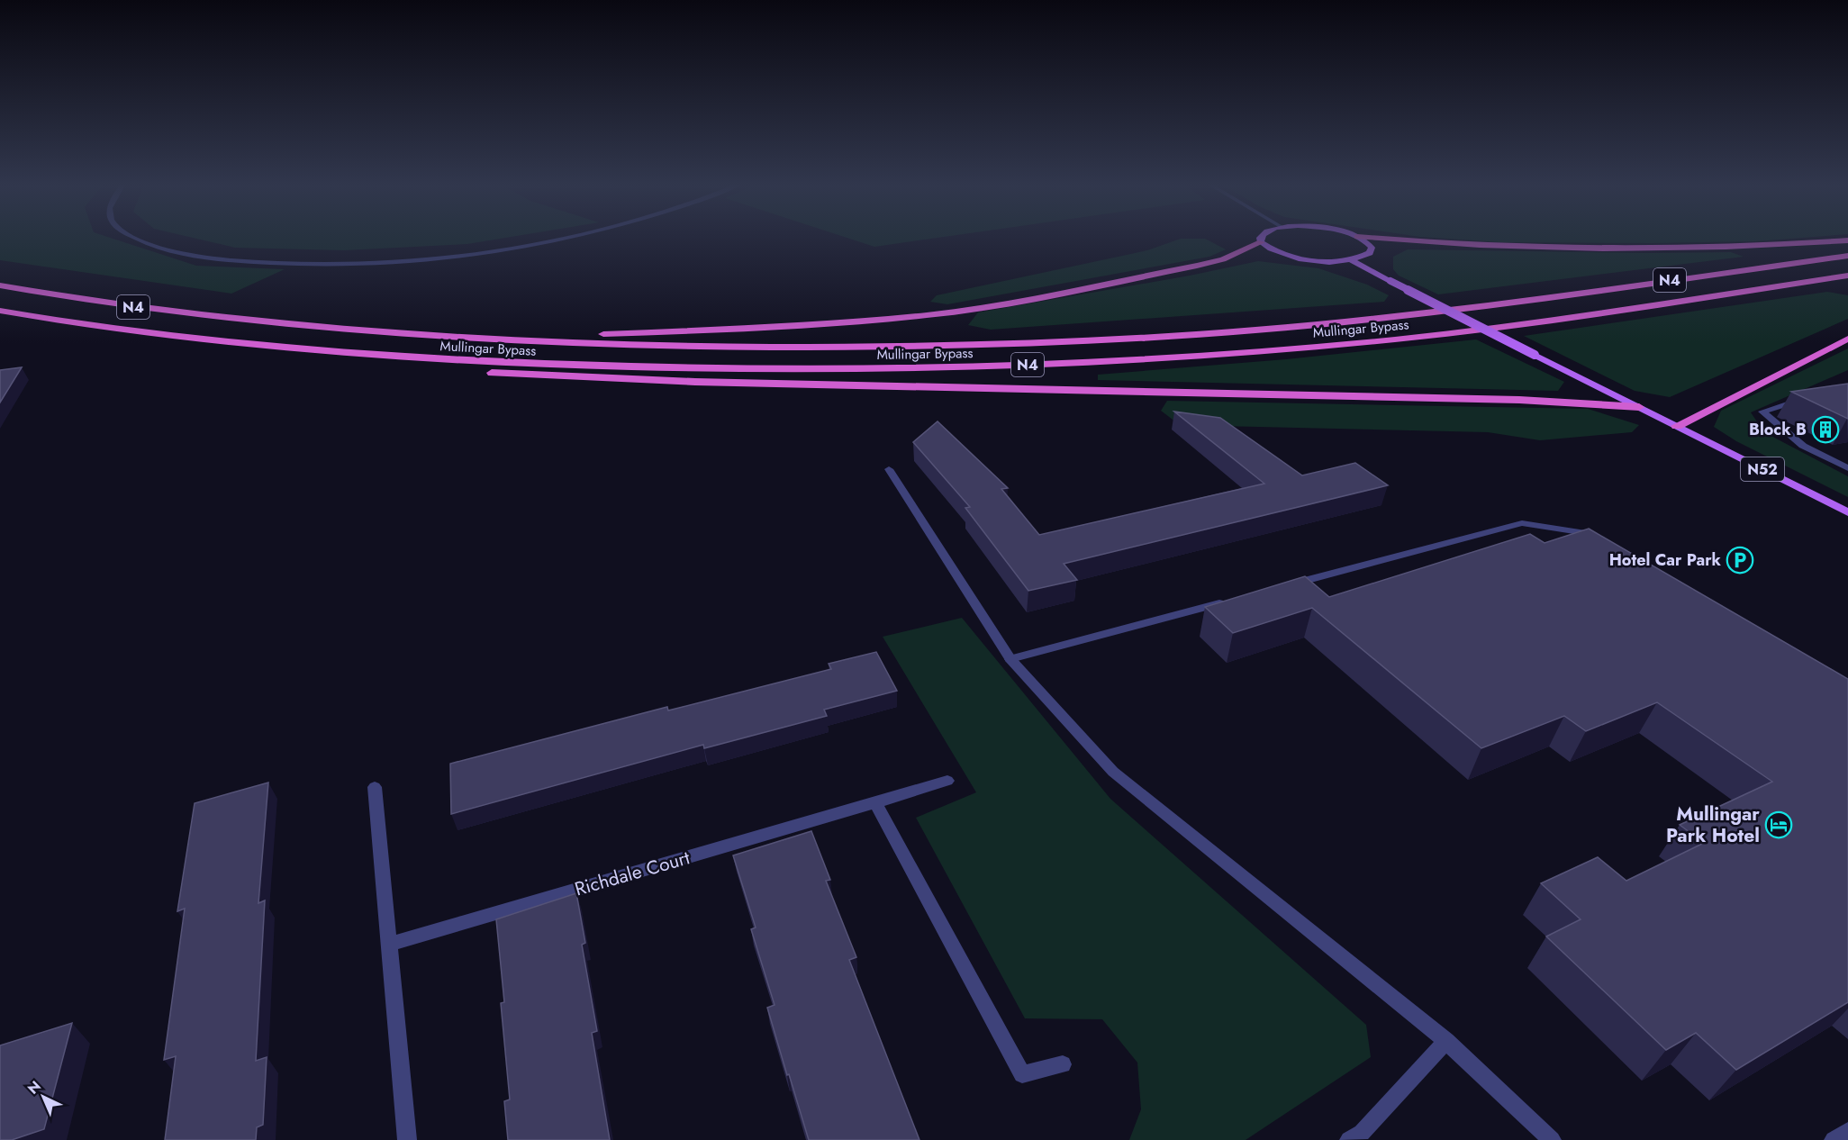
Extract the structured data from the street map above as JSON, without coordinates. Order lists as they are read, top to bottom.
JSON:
{
  "streets": {
    "highway": ["N4", "Mullingar Bypass"],
    "main road": ["N52"],
    "street": ["Richdale Court"]
  },
  "crossings": [
    ["N4", "Mullingar Bypass"],
    ["N4", "N52"]
  ],
  "places": {
    "building": ["Block B"],
    "parking": ["Hotel Car Park"],
    "hotel": ["Mullingar Park Hotel"]
  },
  "north": "top left"
}
